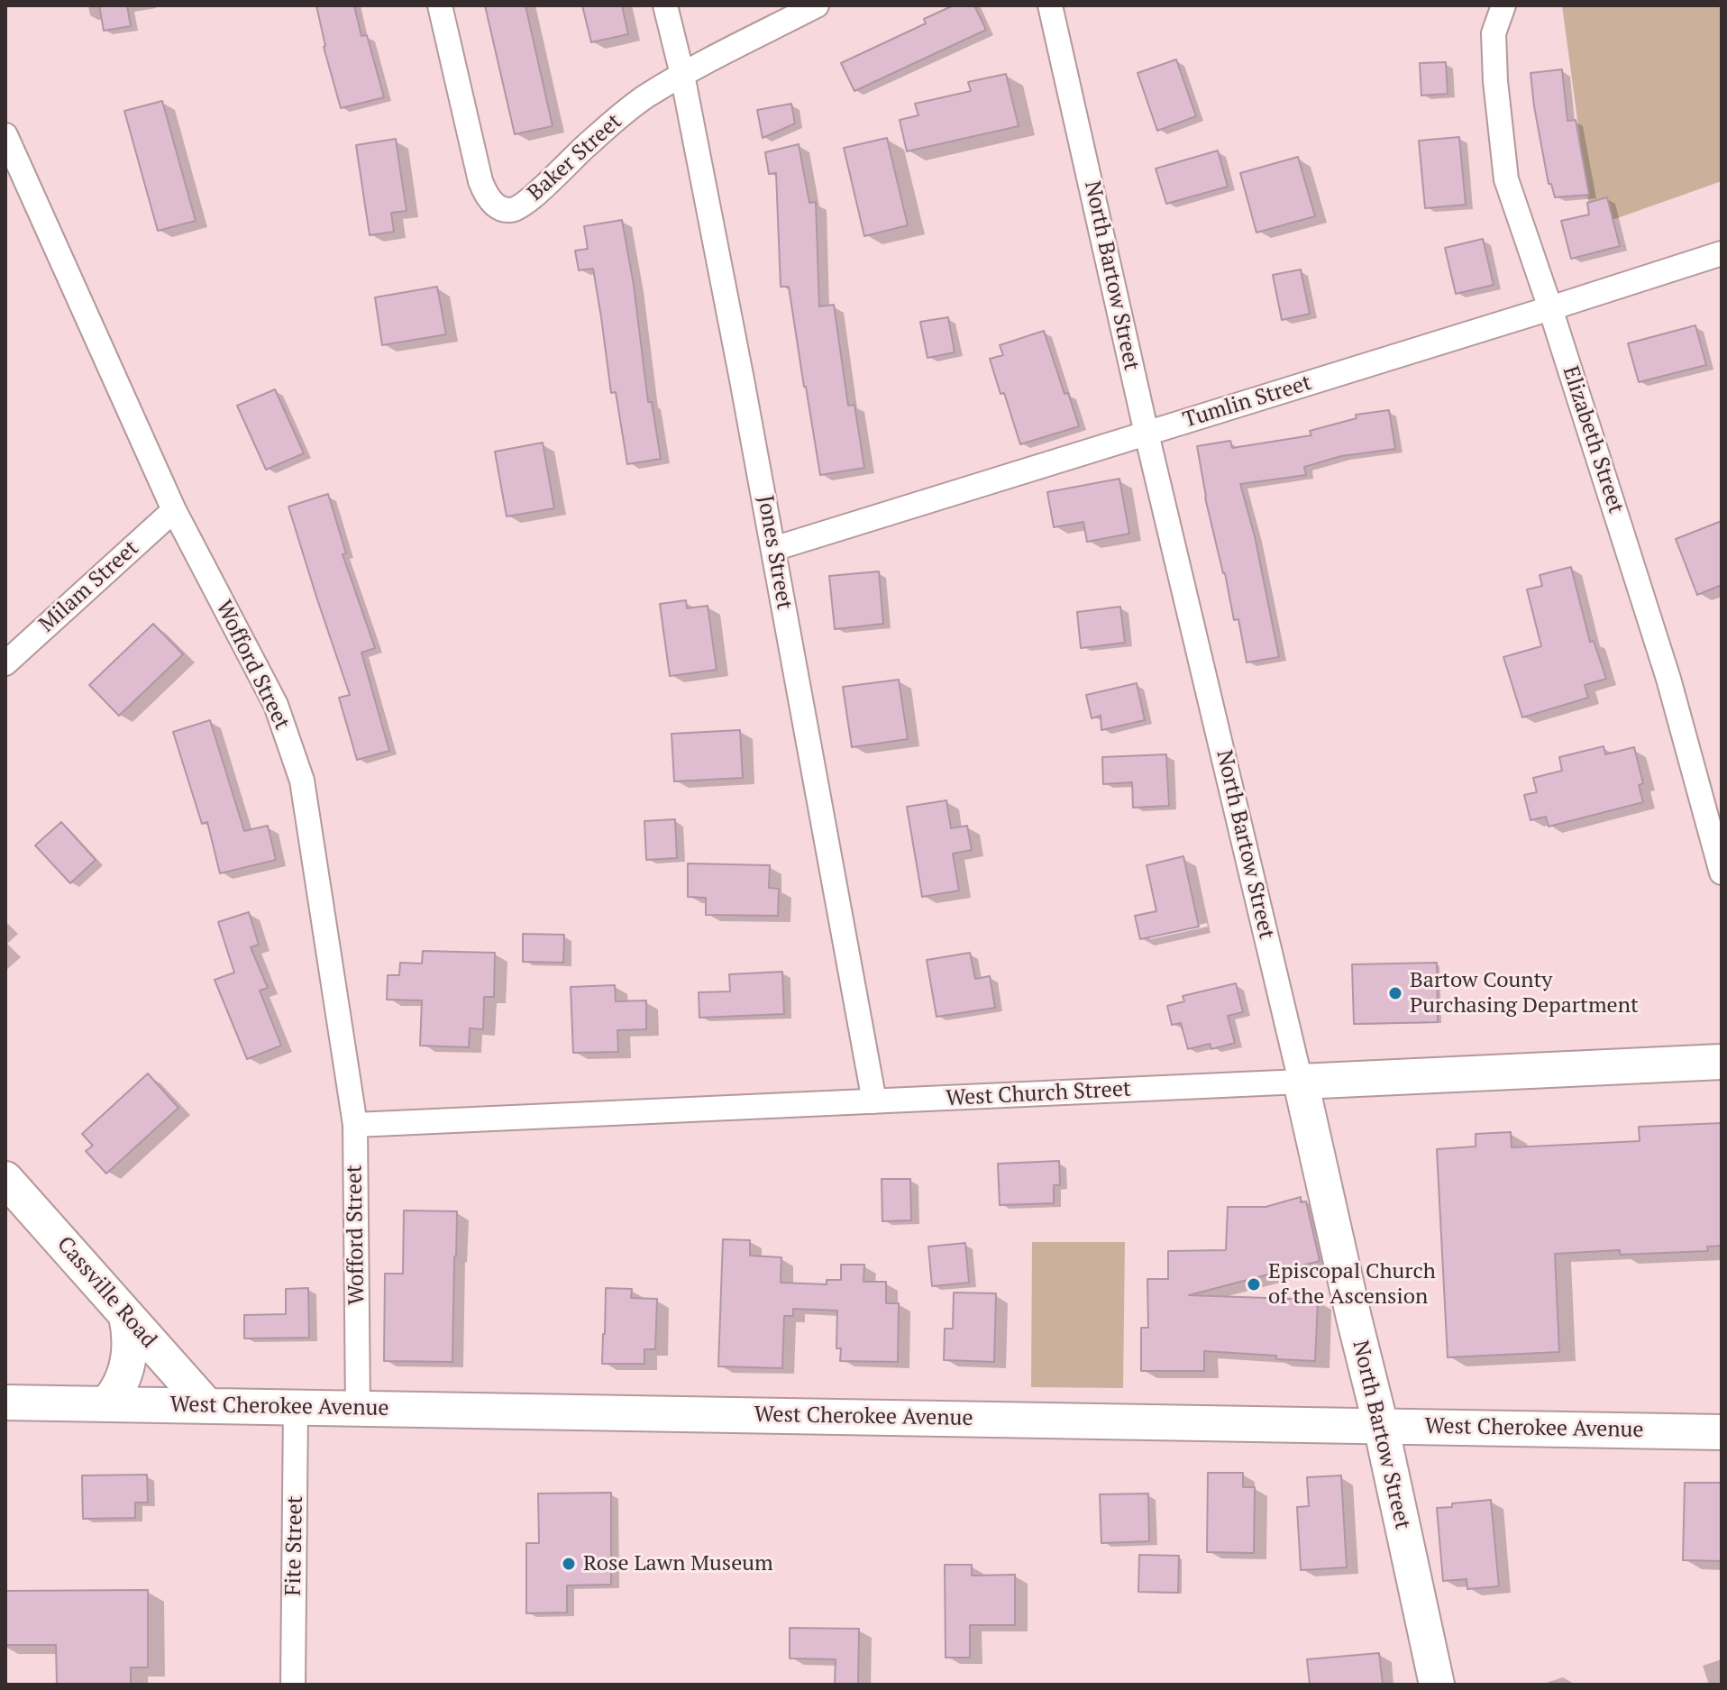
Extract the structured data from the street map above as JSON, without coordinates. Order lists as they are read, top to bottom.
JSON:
{
  "streets": {
    "main road": [
      "North Bartow Street",
      "West Church Street",
      "Cassville Road",
      "West Cherokee Avenue"
    ],
    "street": [
      "Baker Street",
      "Tumlin Street",
      "Elizabeth Street",
      "Jones Street",
      "Milam Street",
      "Wofford Street",
      "Fite Street"
    ]
  },
  "crossings": [
    ["Baker Street", "Jones Street"],
    ["North Bartow Street", "Tumlin Street"],
    ["North Bartow Street", "West Church Street"],
    ["North Bartow Street", "West Cherokee Avenue"],
    ["Tumlin Street", "Elizabeth Street"],
    ["Tumlin Street", "Jones Street"],
    ["Jones Street", "West Church Street"],
    ["Milam Street", "Wofford Street"],
    ["Wofford Street", "West Church Street"],
    ["Wofford Street", "West Cherokee Avenue"],
    ["Cassville Road", "West Cherokee Avenue"],
    ["West Cherokee Avenue", "Fite Street"]
  ],
  "places": ["Bartow County Purchasing Department", "Episcopal Church of the Ascension", "Rose Lawn Museum"]
}
